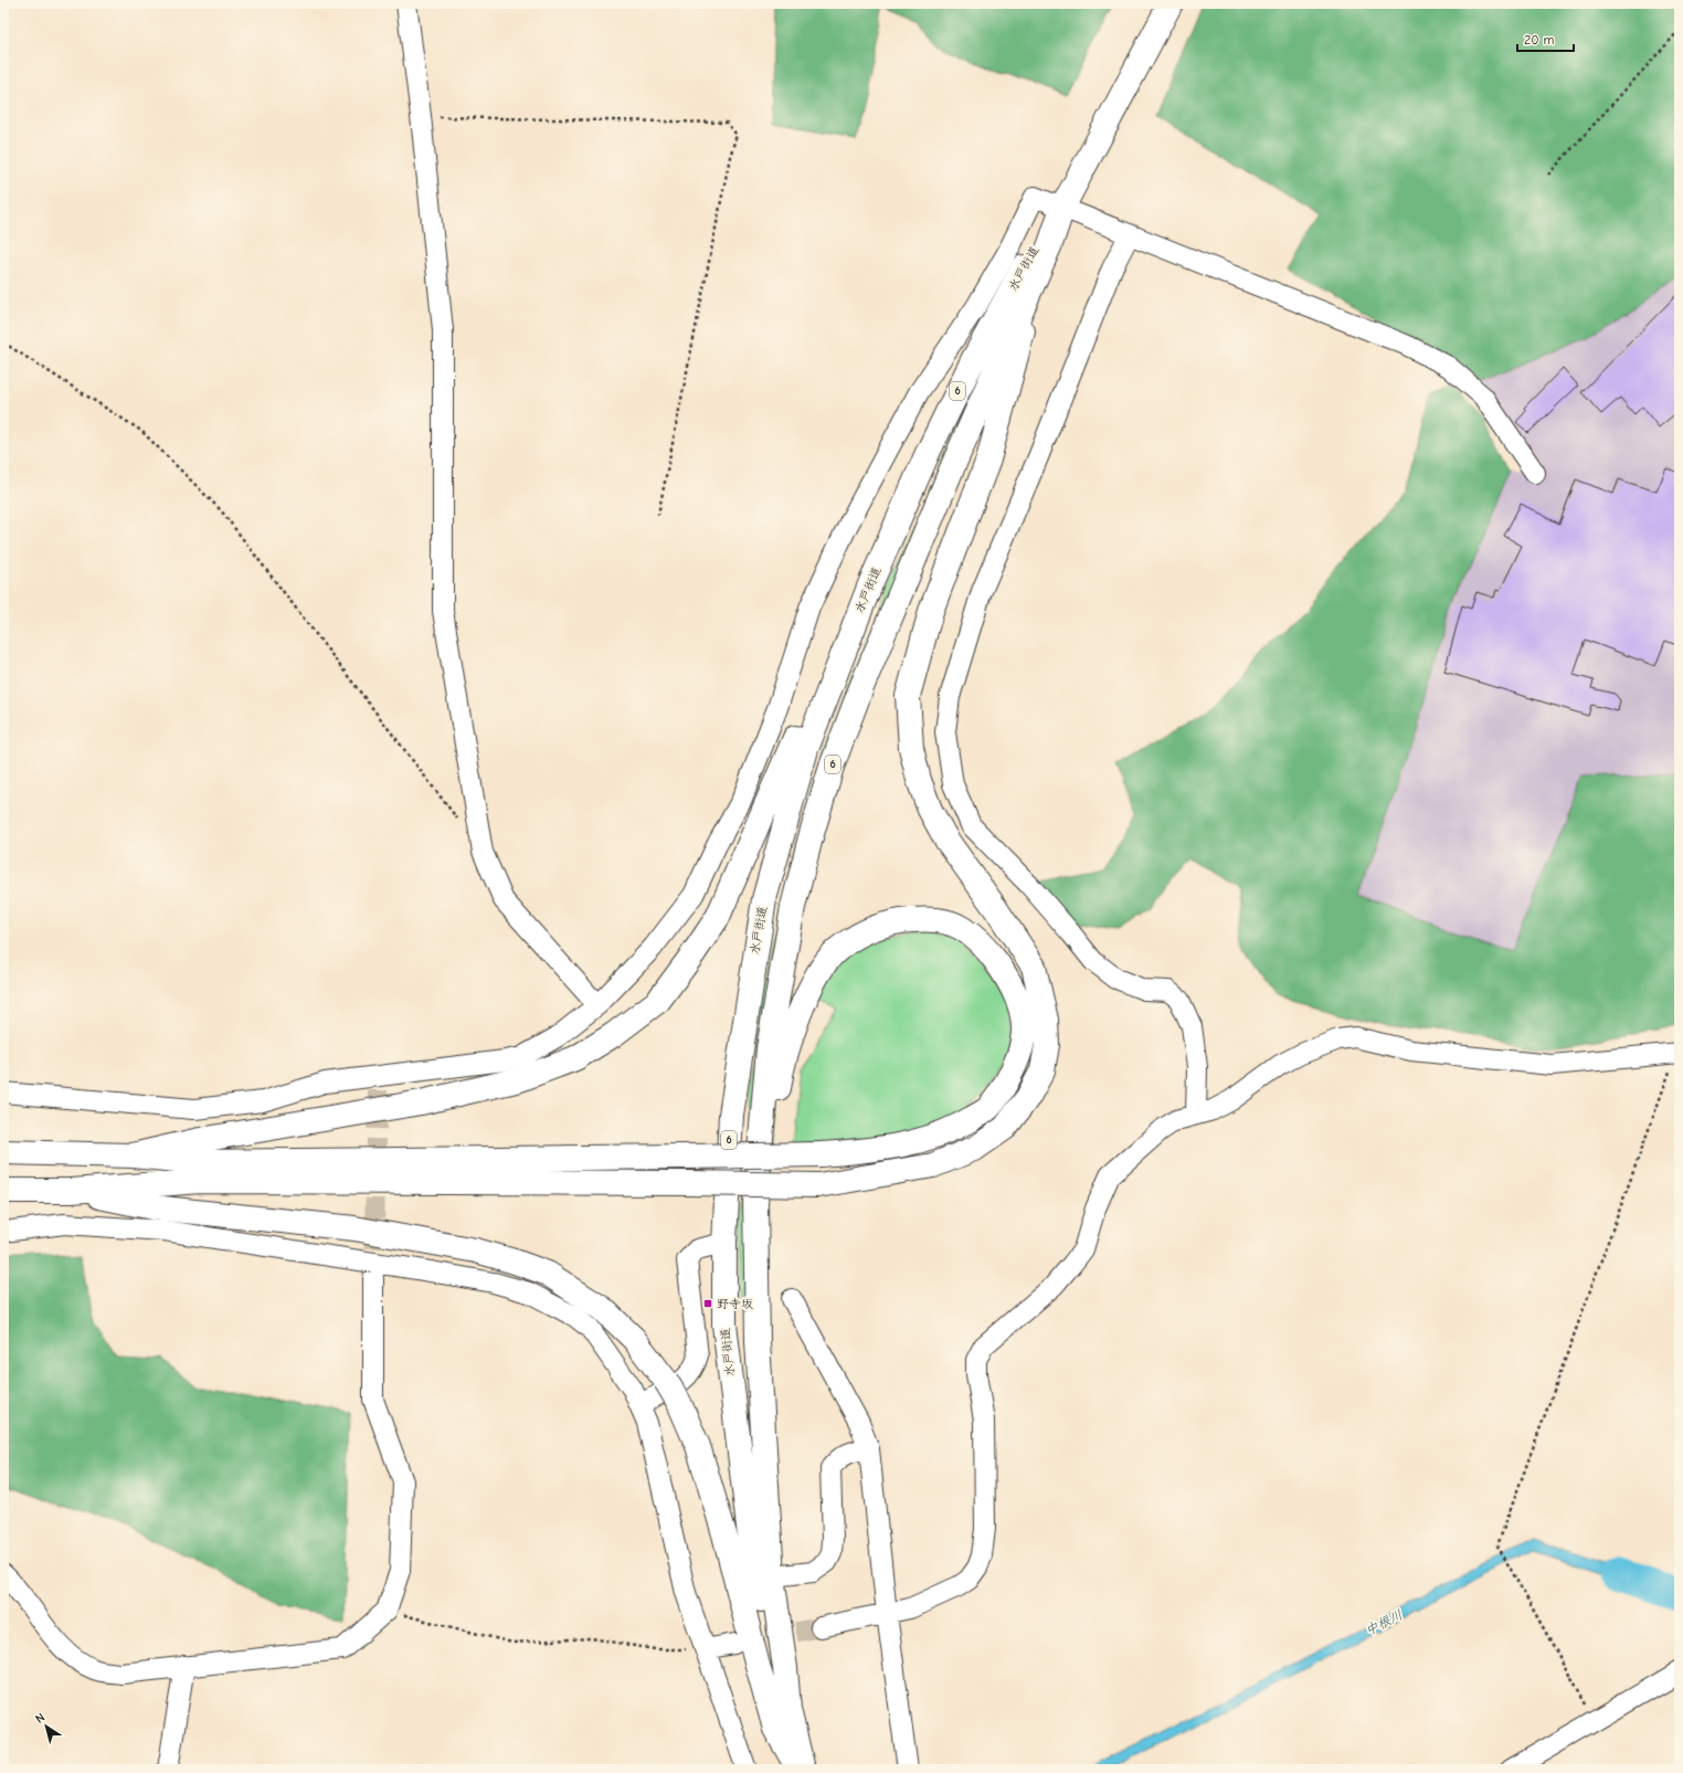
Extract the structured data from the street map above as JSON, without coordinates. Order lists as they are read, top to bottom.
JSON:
{
  "streets": {
    "highway": ["水戸街道", "6"]
  },
  "water": ["中根川"],
  "places": {
    "transit": ["野寺坂"]
  },
  "scale_bar": "20 m",
  "north": "top left"
}
